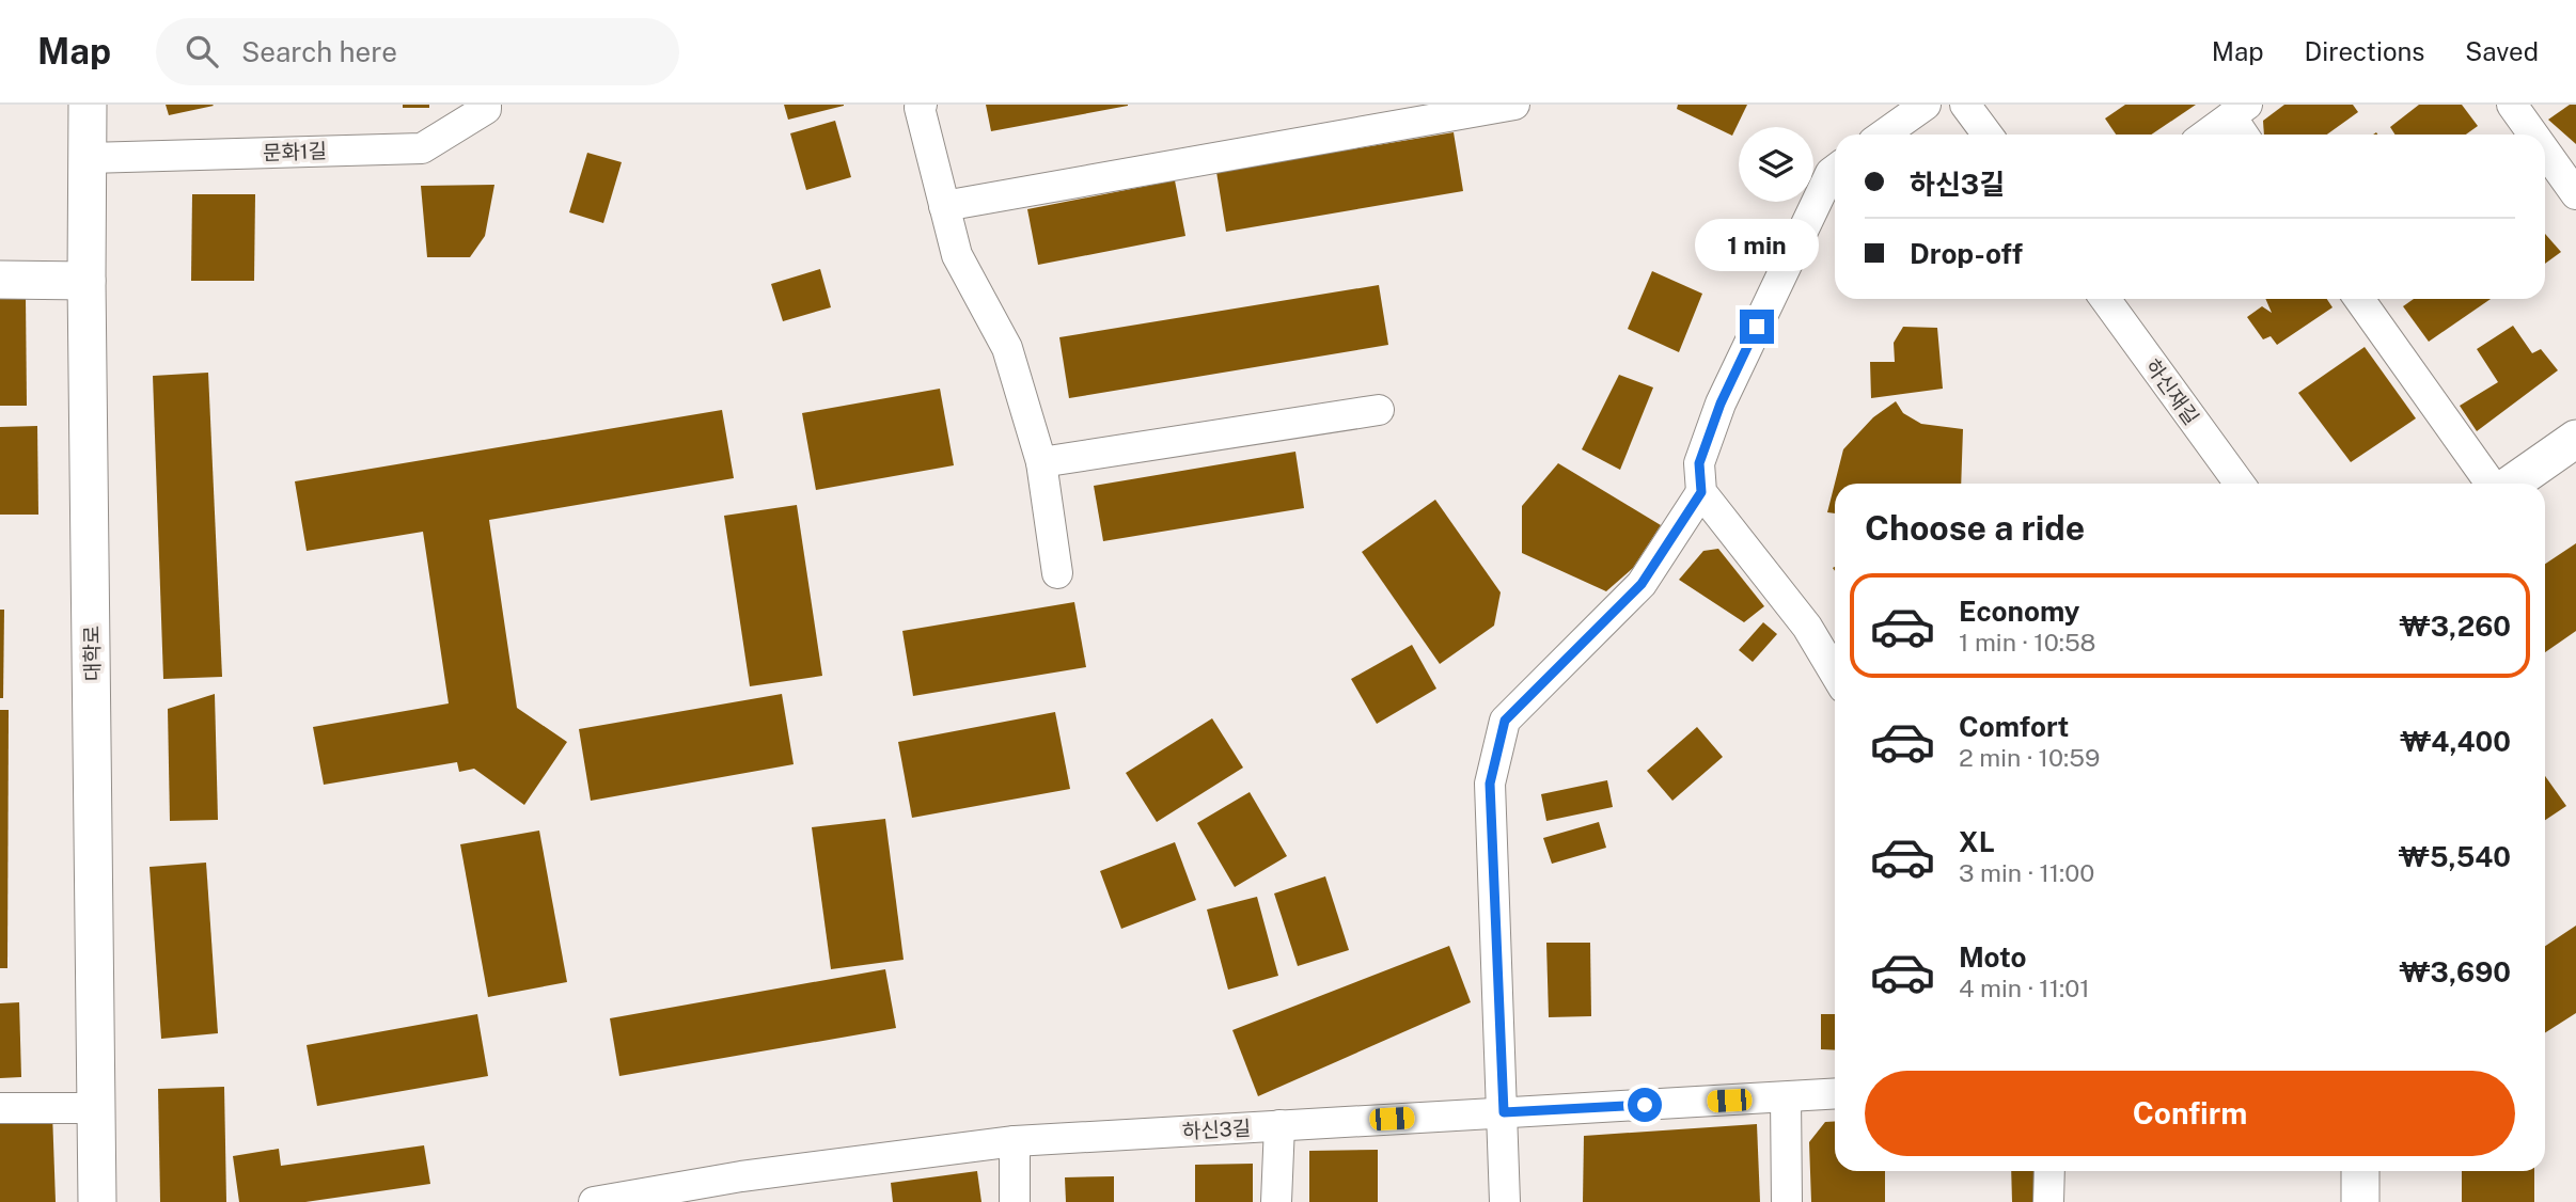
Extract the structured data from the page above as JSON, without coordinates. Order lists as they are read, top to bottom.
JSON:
{
  "streets": {
    "street": [
      "문화1길",
      "하신재길",
      "대학로",
      "하신3길"
    ]
  },
  "crossings": [
    ["문화1길", "대학로"]
  ],
  "page": {
    "header": "Map",
    "search": "Search here",
    "nav": ["Map", "Directions", "Saved"],
    "banner": ["하신3길", "Drop-off"],
    "bubble": "1 min",
    "heading": "Choose a ride",
    "list": [
      {
        "name": "Economy",
        "note": "1 min · 10:58",
        "value": "₩3,260"
      },
      {
        "name": "Comfort",
        "note": "2 min · 10:59",
        "value": "₩4,400"
      },
      {
        "name": "XL",
        "note": "3 min · 11:00",
        "value": "₩5,540"
      },
      {
        "name": "Moto",
        "note": "4 min · 11:01",
        "value": "₩3,690"
      }
    ],
    "buttons": "Confirm"
  }
}
